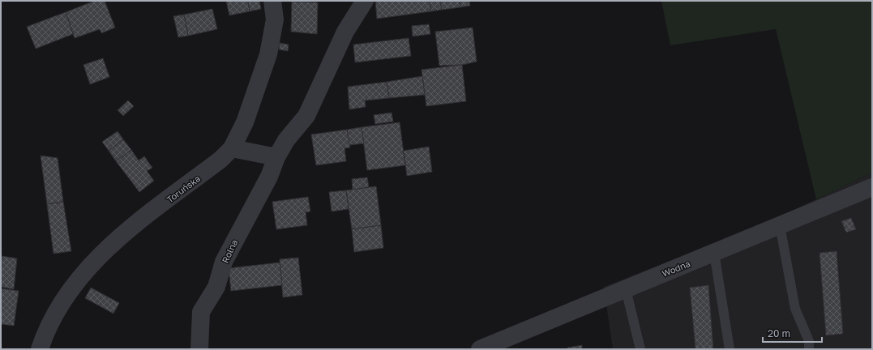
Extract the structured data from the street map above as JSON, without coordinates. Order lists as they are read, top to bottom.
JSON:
{
  "streets": {
    "street": ["Toruńska", "Rolna", "Wodna"]
  },
  "scale_bar": "20 m"
}
